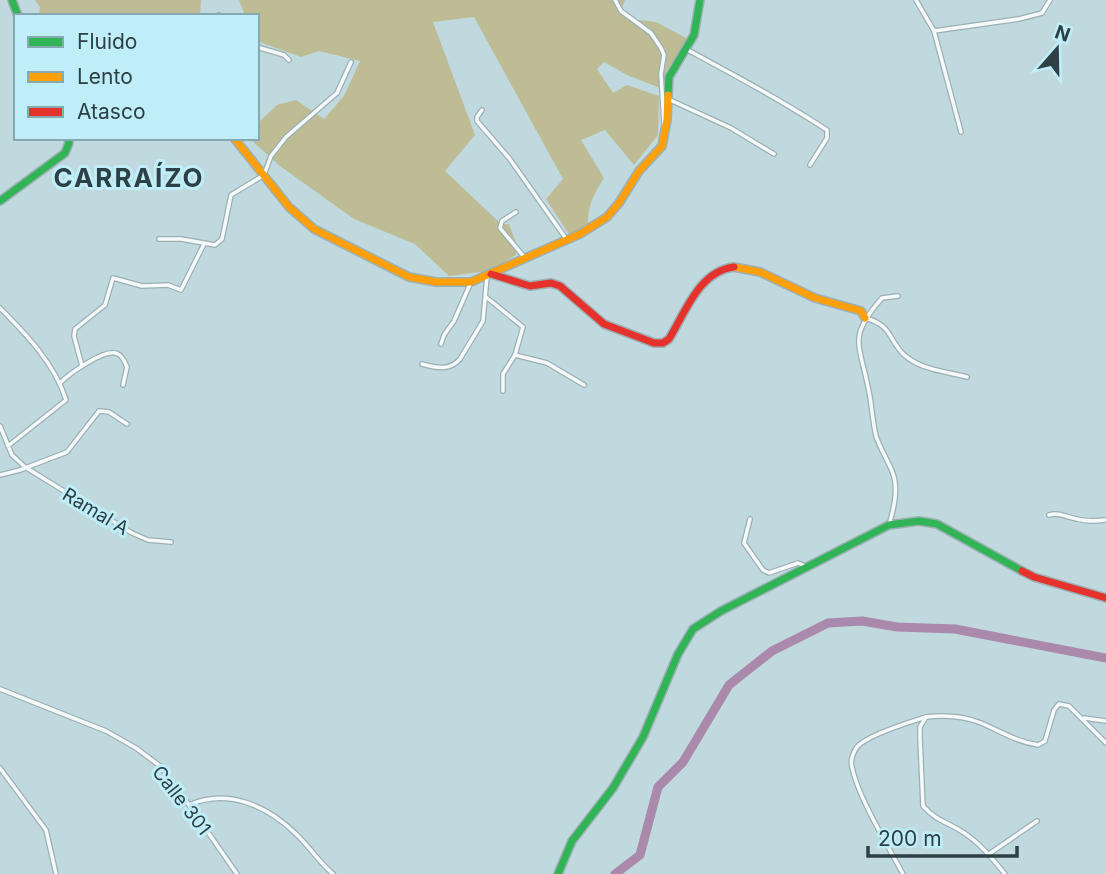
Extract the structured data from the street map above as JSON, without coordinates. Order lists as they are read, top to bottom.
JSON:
{
  "streets": {
    "street": ["Ramal A", "Calle 301"]
  },
  "districts": ["CARRAÍZO"],
  "legend": ["Fluido", "Lento", "Atasco"],
  "scale_bar": "200 m",
  "north": "top"
}
